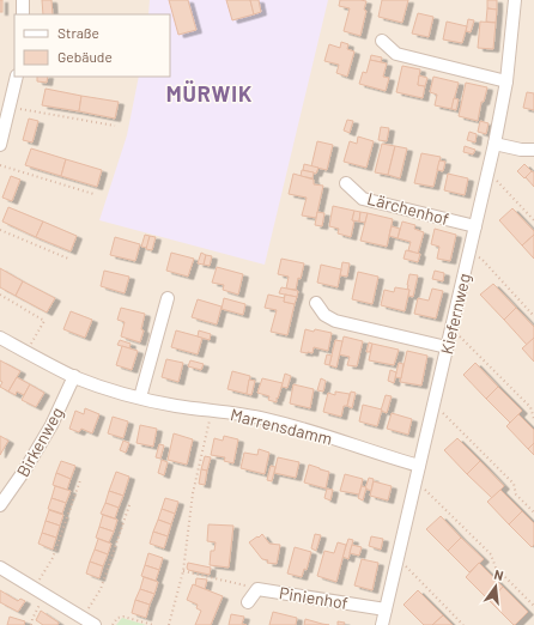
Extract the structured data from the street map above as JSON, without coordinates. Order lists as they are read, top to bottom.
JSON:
{
  "streets": {
    "street": [
      "Lärchenhof",
      "Kiefernweg",
      "Marrensdamm",
      "Birkenweg",
      "Pinienhof"
    ]
  },
  "crossings": [
    ["Lärchenhof", "Kiefernweg"],
    ["Kiefernweg", "Marrensdamm"],
    ["Kiefernweg", "Pinienhof"],
    ["Marrensdamm", "Birkenweg"]
  ],
  "districts": ["MÜRWIK"],
  "legend": ["Straße", "Gebäude"],
  "north": "top"
}
